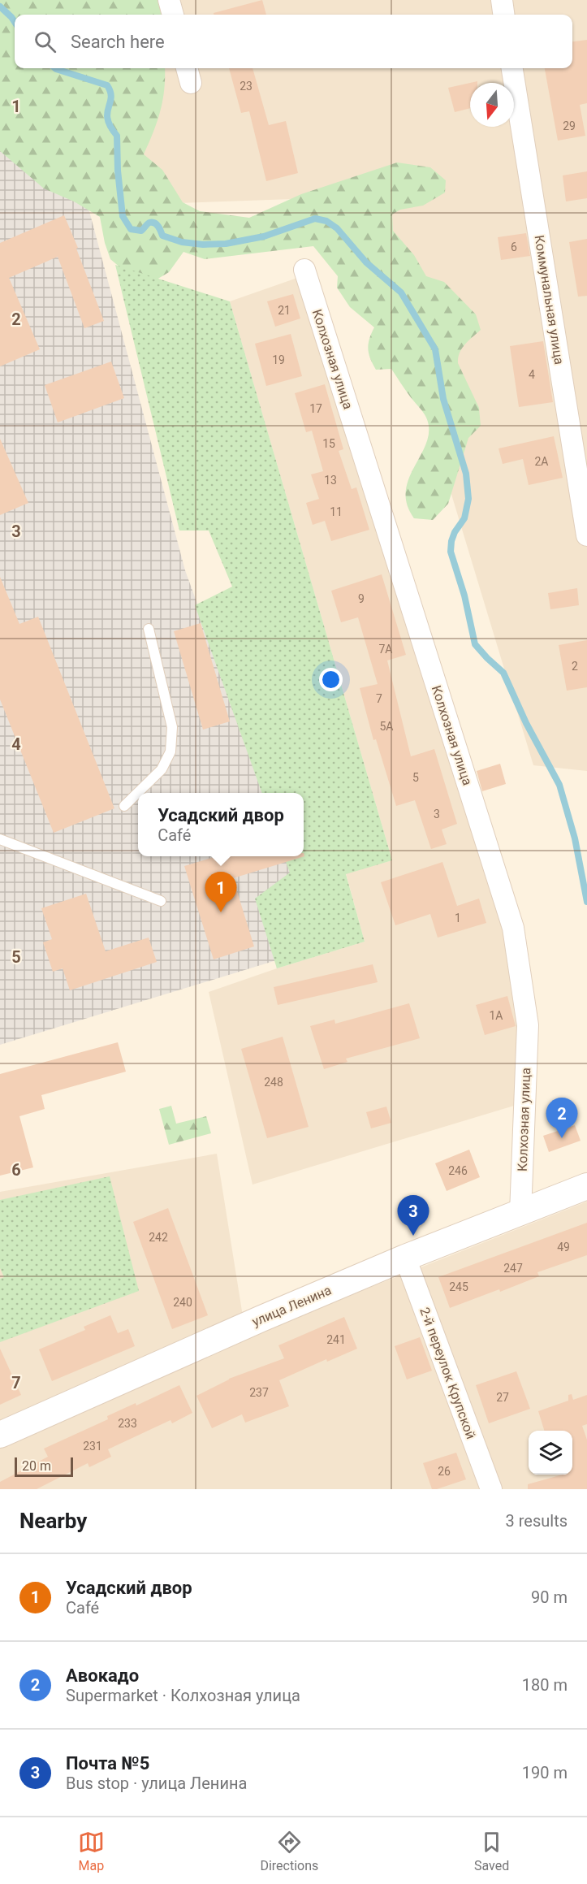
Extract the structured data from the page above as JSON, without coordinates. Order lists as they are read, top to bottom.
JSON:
{
  "streets": {
    "street": [
      "Коммунальная улица",
      "Колхозная улица",
      "улица Ленина",
      "2-й переулок Крупской"
    ]
  },
  "crossings": [
    ["Колхозная улица", "улица Ленина"],
    ["улица Ленина", "2-й переулок Крупской"]
  ],
  "house_numbers": [
    "23",
    "29",
    "6",
    "21",
    "19",
    "4",
    "17",
    "15",
    "2А",
    "13",
    "11",
    "9",
    "7А",
    "2",
    "7",
    "5А",
    "5",
    "3",
    "1",
    "1А",
    "248",
    "246",
    "242",
    "49",
    "247",
    "245",
    "240",
    "241",
    "237",
    "27",
    "233",
    "231",
    "26"
  ],
  "scale_bar": "20 m",
  "north": "bottom",
  "page": {
    "search": "Search here",
    "popup": ["Усадский двор", "Café"],
    "pins": ["1", "2", "3"],
    "scale": "20 m",
    "heading": ["Nearby", "3 results"],
    "list": [
      {
        "mark": "1",
        "name": "Усадский двор",
        "note": "Café",
        "value": "90 m"
      },
      {
        "mark": "2",
        "name": "Авокадо",
        "note": "Supermarket · Колхозная улица",
        "value": "180 m"
      },
      {
        "mark": "3",
        "name": "Почта №5",
        "note": "Bus stop · улица Ленина",
        "value": "190 m"
      }
    ],
    "nav": ["Map", "Directions", "Saved"]
  },
  "grid": {
    "rows": [
      "1",
      "2",
      "3",
      "4",
      "5",
      "6",
      "7"
    ]
  }
}
